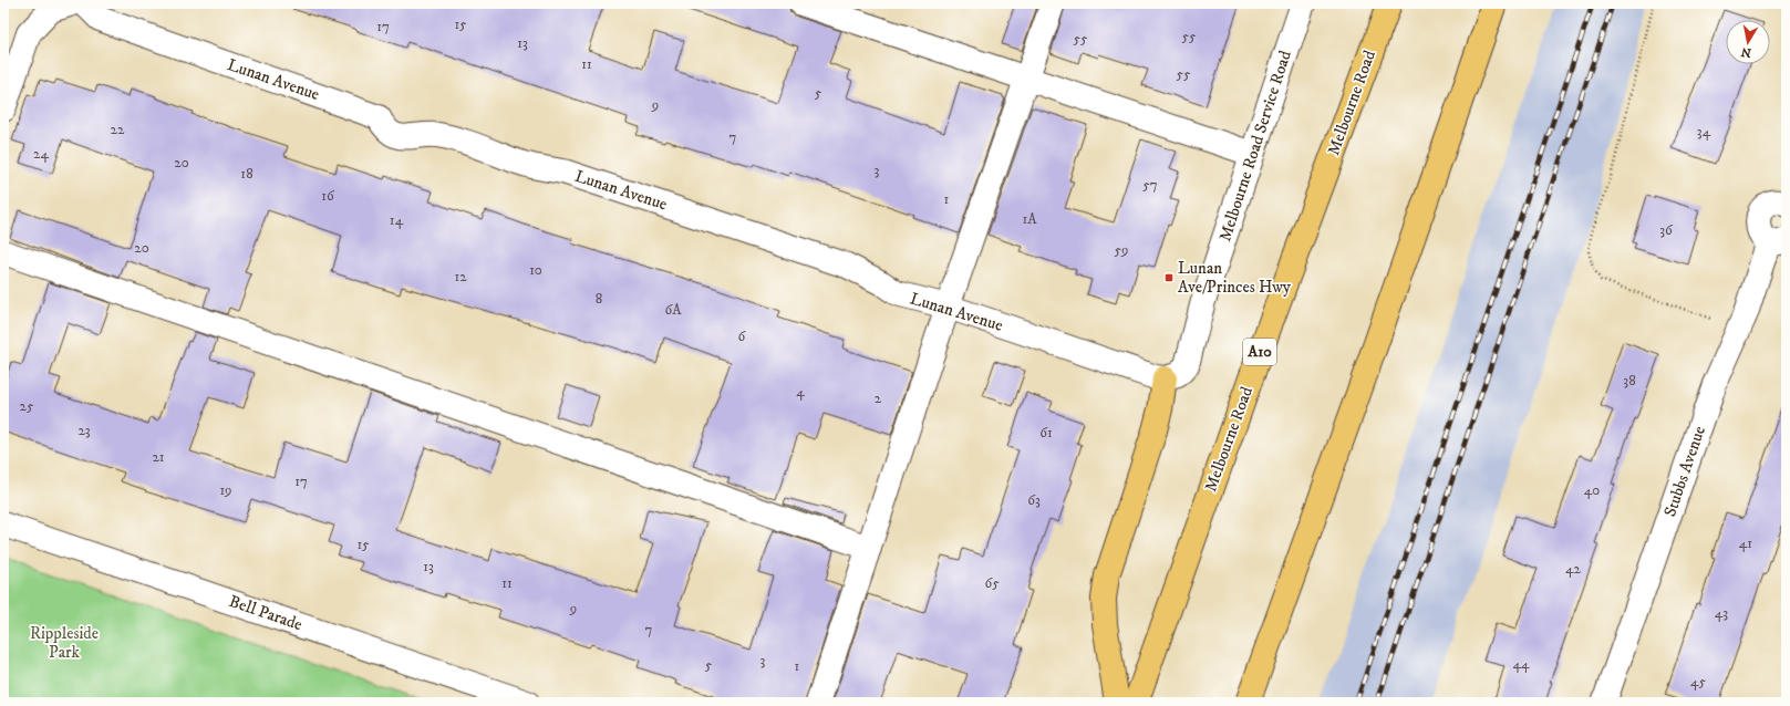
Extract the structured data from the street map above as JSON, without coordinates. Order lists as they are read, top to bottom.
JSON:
{
  "streets": {
    "highway": ["Melbourne Road", "A10"],
    "street": [
      "Lunan Avenue",
      "Melbourne Road Service Road",
      "Stubbs Avenue",
      "Bell Parade"
    ]
  },
  "crossings": [
    ["Lunan Avenue", "Melbourne Road Service Road"]
  ],
  "parks": ["Rippleside Park"],
  "places": {
    "transit": ["Lunan Ave/Princes Hwy"]
  },
  "house_numbers": [
    "15",
    "17",
    "55",
    "55",
    "13",
    "11",
    "55",
    "5",
    "9",
    "22",
    "34",
    "7",
    "24",
    "20",
    "3",
    "18",
    "57",
    "16",
    "1",
    "1A",
    "14",
    "36",
    "20",
    "59",
    "10",
    "12",
    "8",
    "6A",
    "6",
    "38",
    "4",
    "2",
    "25",
    "23",
    "61",
    "21",
    "17",
    "19",
    "40",
    "63",
    "41",
    "15",
    "13",
    "42",
    "11",
    "65",
    "9",
    "43",
    "7",
    "3",
    "44",
    "5",
    "1",
    "45"
  ],
  "north": "bottom"
}
